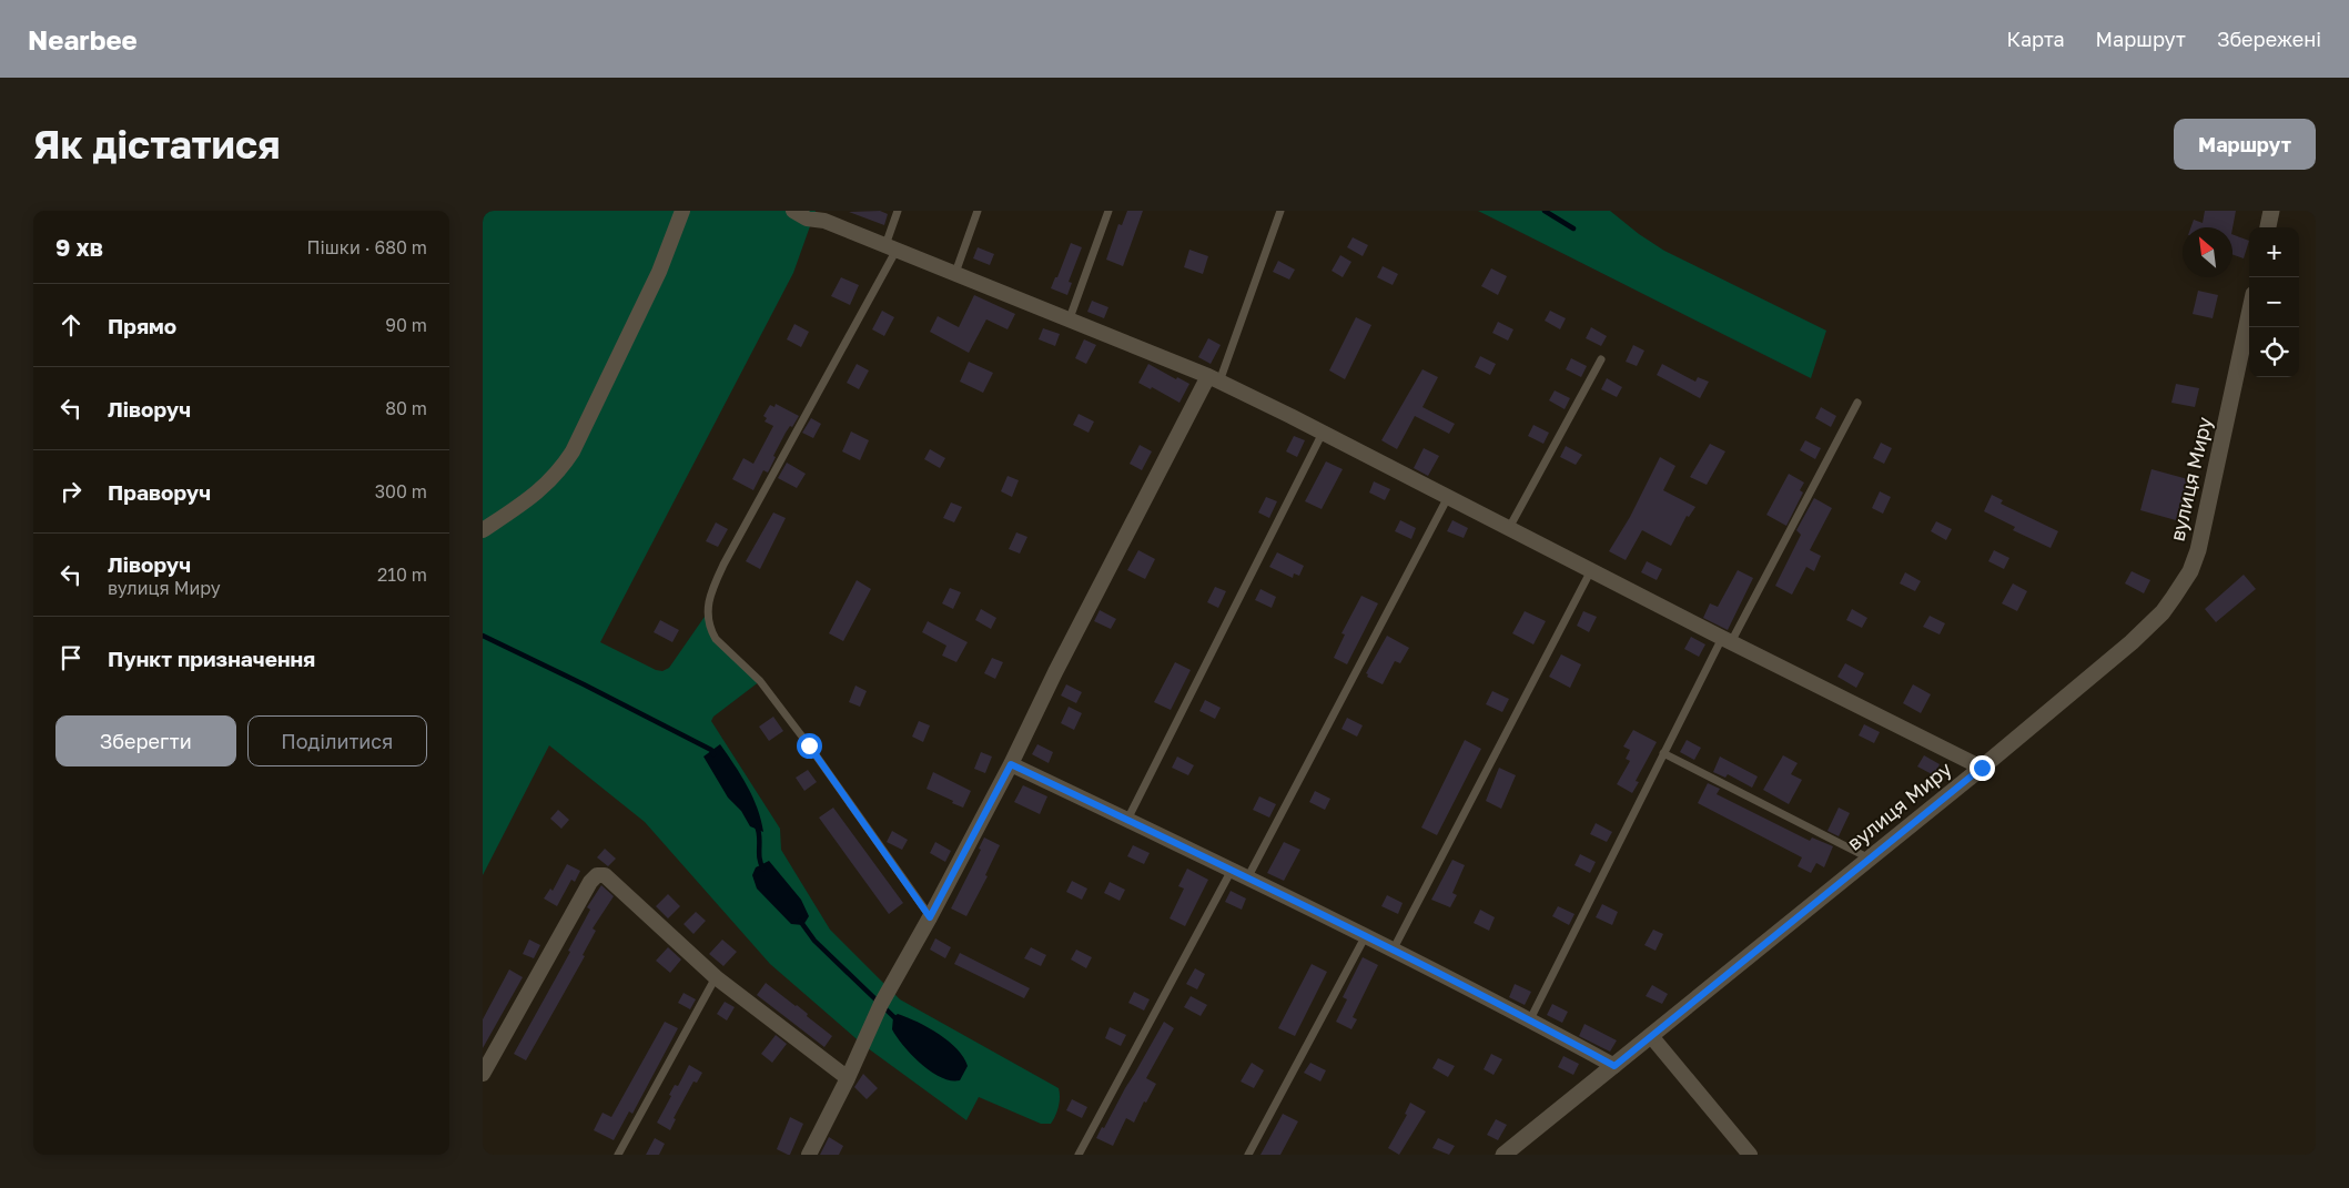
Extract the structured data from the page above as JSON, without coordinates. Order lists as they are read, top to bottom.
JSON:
{
  "streets": {
    "street": ["вулиця Миру"]
  },
  "north": "top left",
  "page": {
    "header": "Nearbee",
    "nav": ["Карта", "Маршрут", "Збережені"],
    "buttons": [
      "Маршрут",
      ["Зберегти", "Поділитися"]
    ],
    "title": "Як дістатися",
    "heading": ["9 хв", "Пішки · 680 m"],
    "map_buttons": ["+", "−"],
    "list": [
      ["Прямо", "90 m"],
      ["Ліворуч", "80 m"],
      ["Праворуч", "300 m"],
      ["Ліворуч", "вулиця Миру", "210 m"],
      "Пункт призначення"
    ]
  }
}
